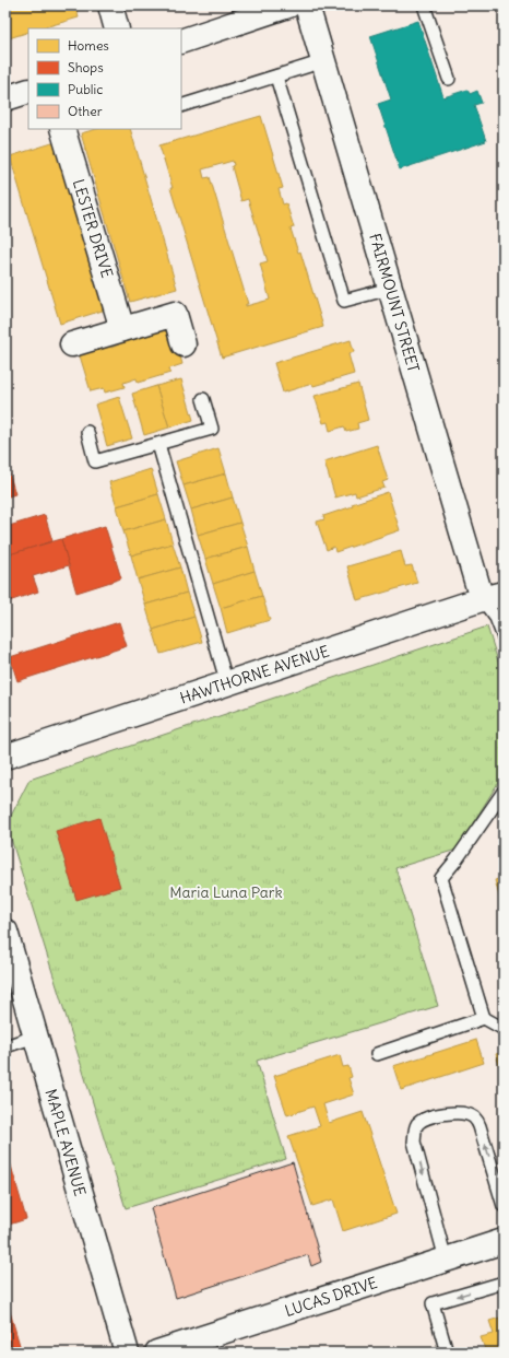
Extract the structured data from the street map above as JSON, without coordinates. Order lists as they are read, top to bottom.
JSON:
{
  "streets": {
    "street": [
      "LESTER DRIVE",
      "FAIRMOUNT STREET",
      "HAWTHORNE AVENUE",
      "MAPLE AVENUE",
      "LUCAS DRIVE"
    ]
  },
  "crossings": [
    ["FAIRMOUNT STREET", "HAWTHORNE AVENUE"]
  ],
  "parks": ["Maria Luna Park"],
  "legend": [
    "Homes",
    "Shops",
    "Public",
    "Other"
  ]
}
